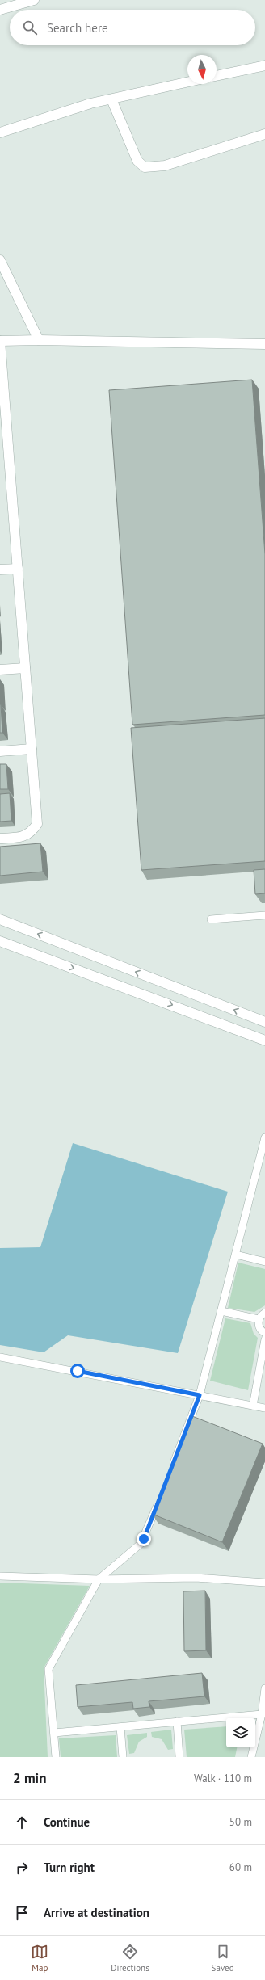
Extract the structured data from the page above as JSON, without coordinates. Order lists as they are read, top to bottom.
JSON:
{
  "north": "bottom",
  "page": {
    "search": "Search here",
    "heading": ["2 min", "Walk · 110 m"],
    "list": [
      ["Continue", "50 m"],
      ["Turn right", "60 m"],
      "Arrive at destination"
    ],
    "nav": ["Map", "Directions", "Saved"]
  }
}
